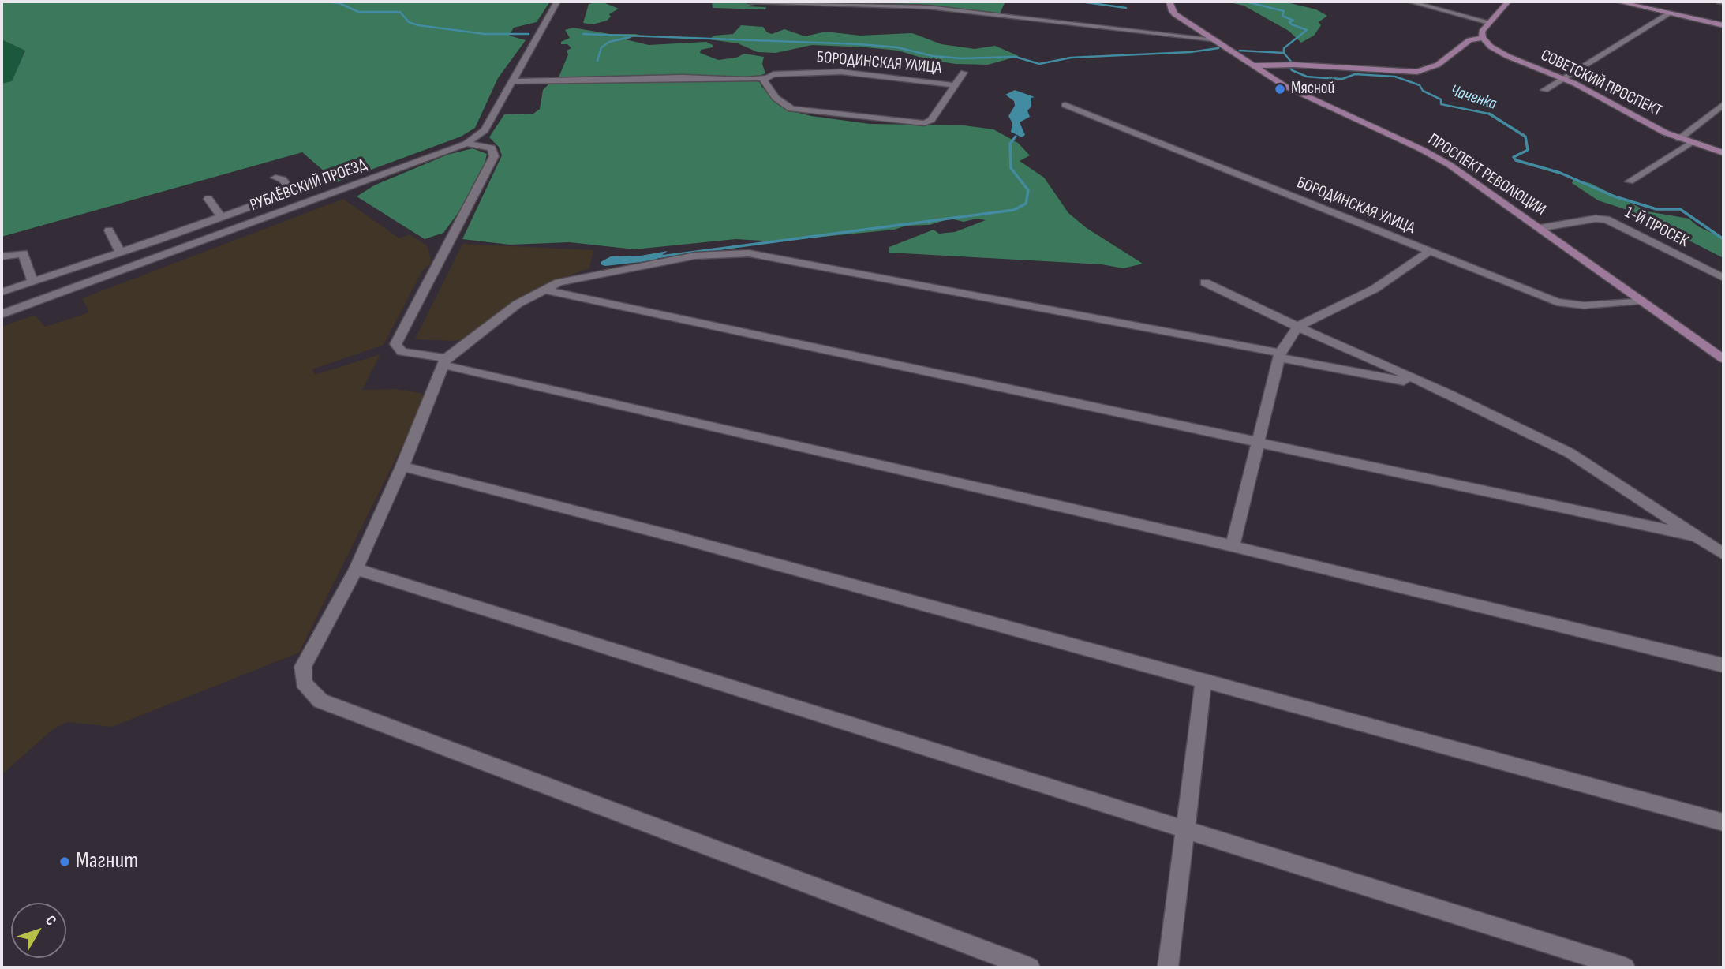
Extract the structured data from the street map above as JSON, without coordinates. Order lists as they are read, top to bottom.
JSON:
{
  "streets": {
    "street": [
      "БОРОДИНСКАЯ УЛИЦА",
      "СОВЕТСКИЙ ПРОСПЕКТ",
      "ПРОСПЕКТ РЕВОЛЮЦИИ",
      "РУБЛЁВСКИЙ ПРОЕЗД",
      "1-Й ПРОСЕК"
    ]
  },
  "crossings": [
    ["БОРОДИНСКАЯ УЛИЦА", "ПРОСПЕКТ РЕВОЛЮЦИИ"],
    ["ПРОСПЕКТ РЕВОЛЮЦИИ", "1-Й ПРОСЕК"]
  ],
  "water": ["Чаченка"],
  "places": ["Мясной", "Магнит"],
  "north": "top right"
}
